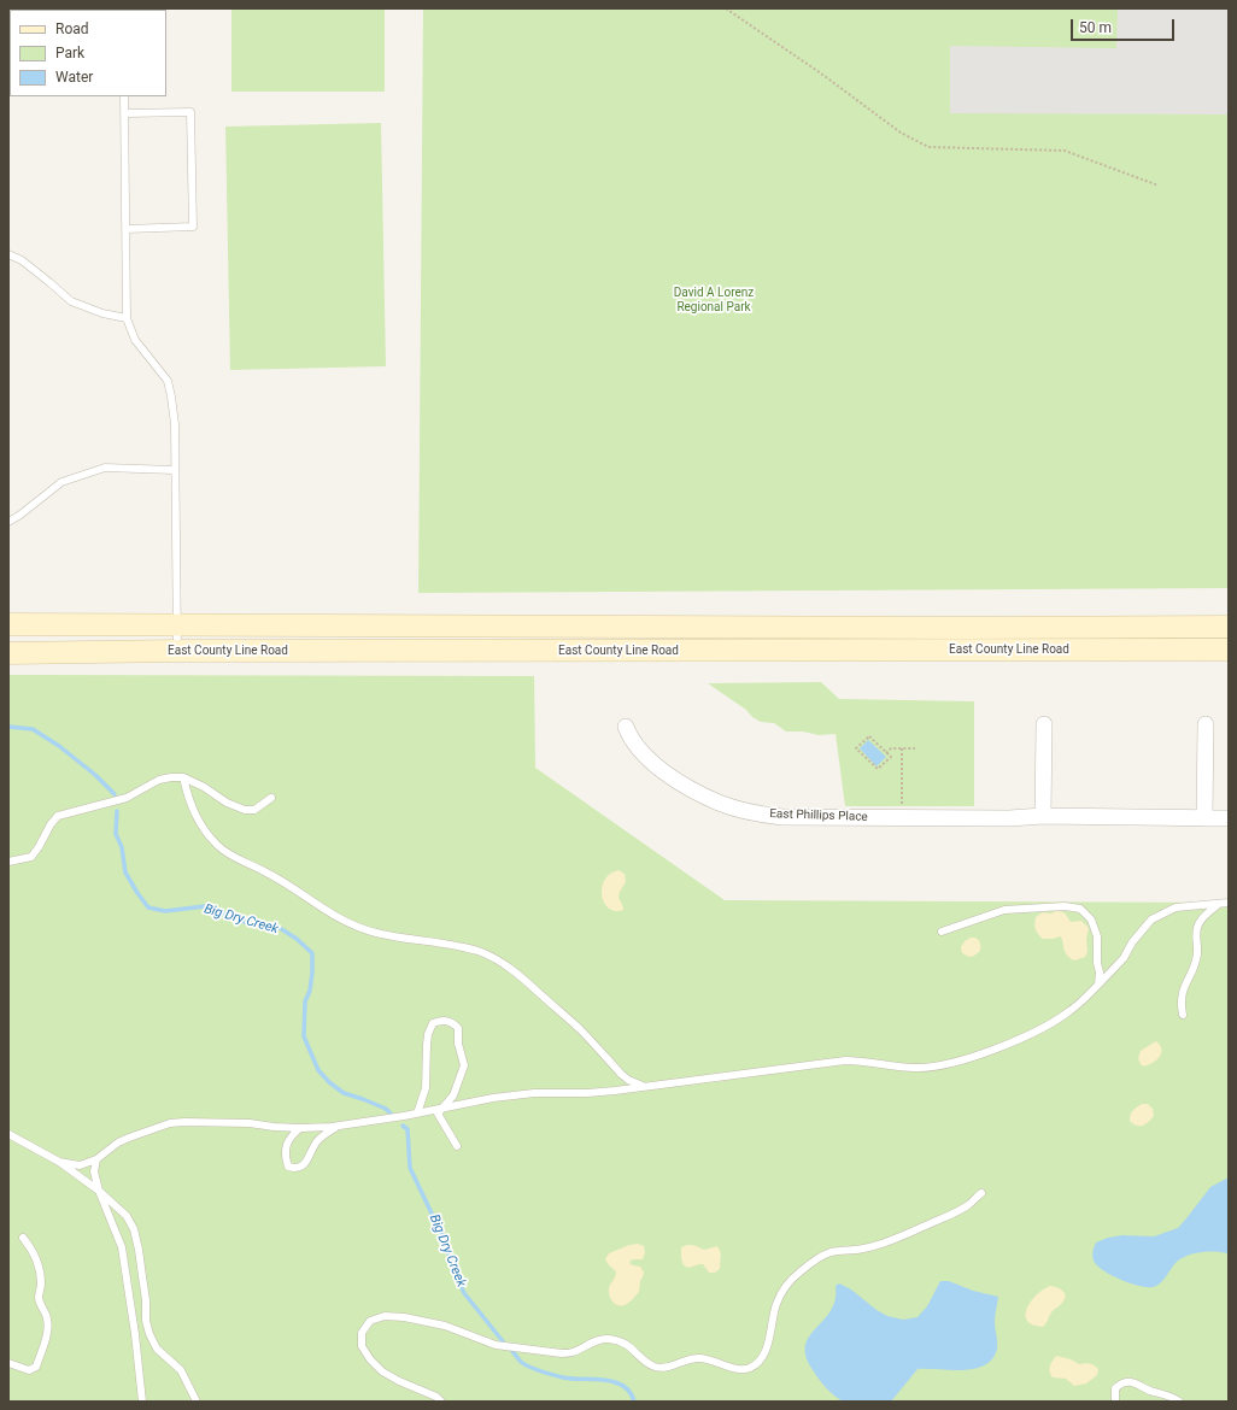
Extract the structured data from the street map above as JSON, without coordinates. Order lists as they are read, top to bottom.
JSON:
{
  "streets": {
    "main road": ["East County Line Road"],
    "street": ["East Phillips Place"]
  },
  "water": ["Big Dry Creek"],
  "parks": ["David A Lorenz Regional Park"],
  "legend": ["Road", "Park", "Water"],
  "scale_bar": "50 m"
}
